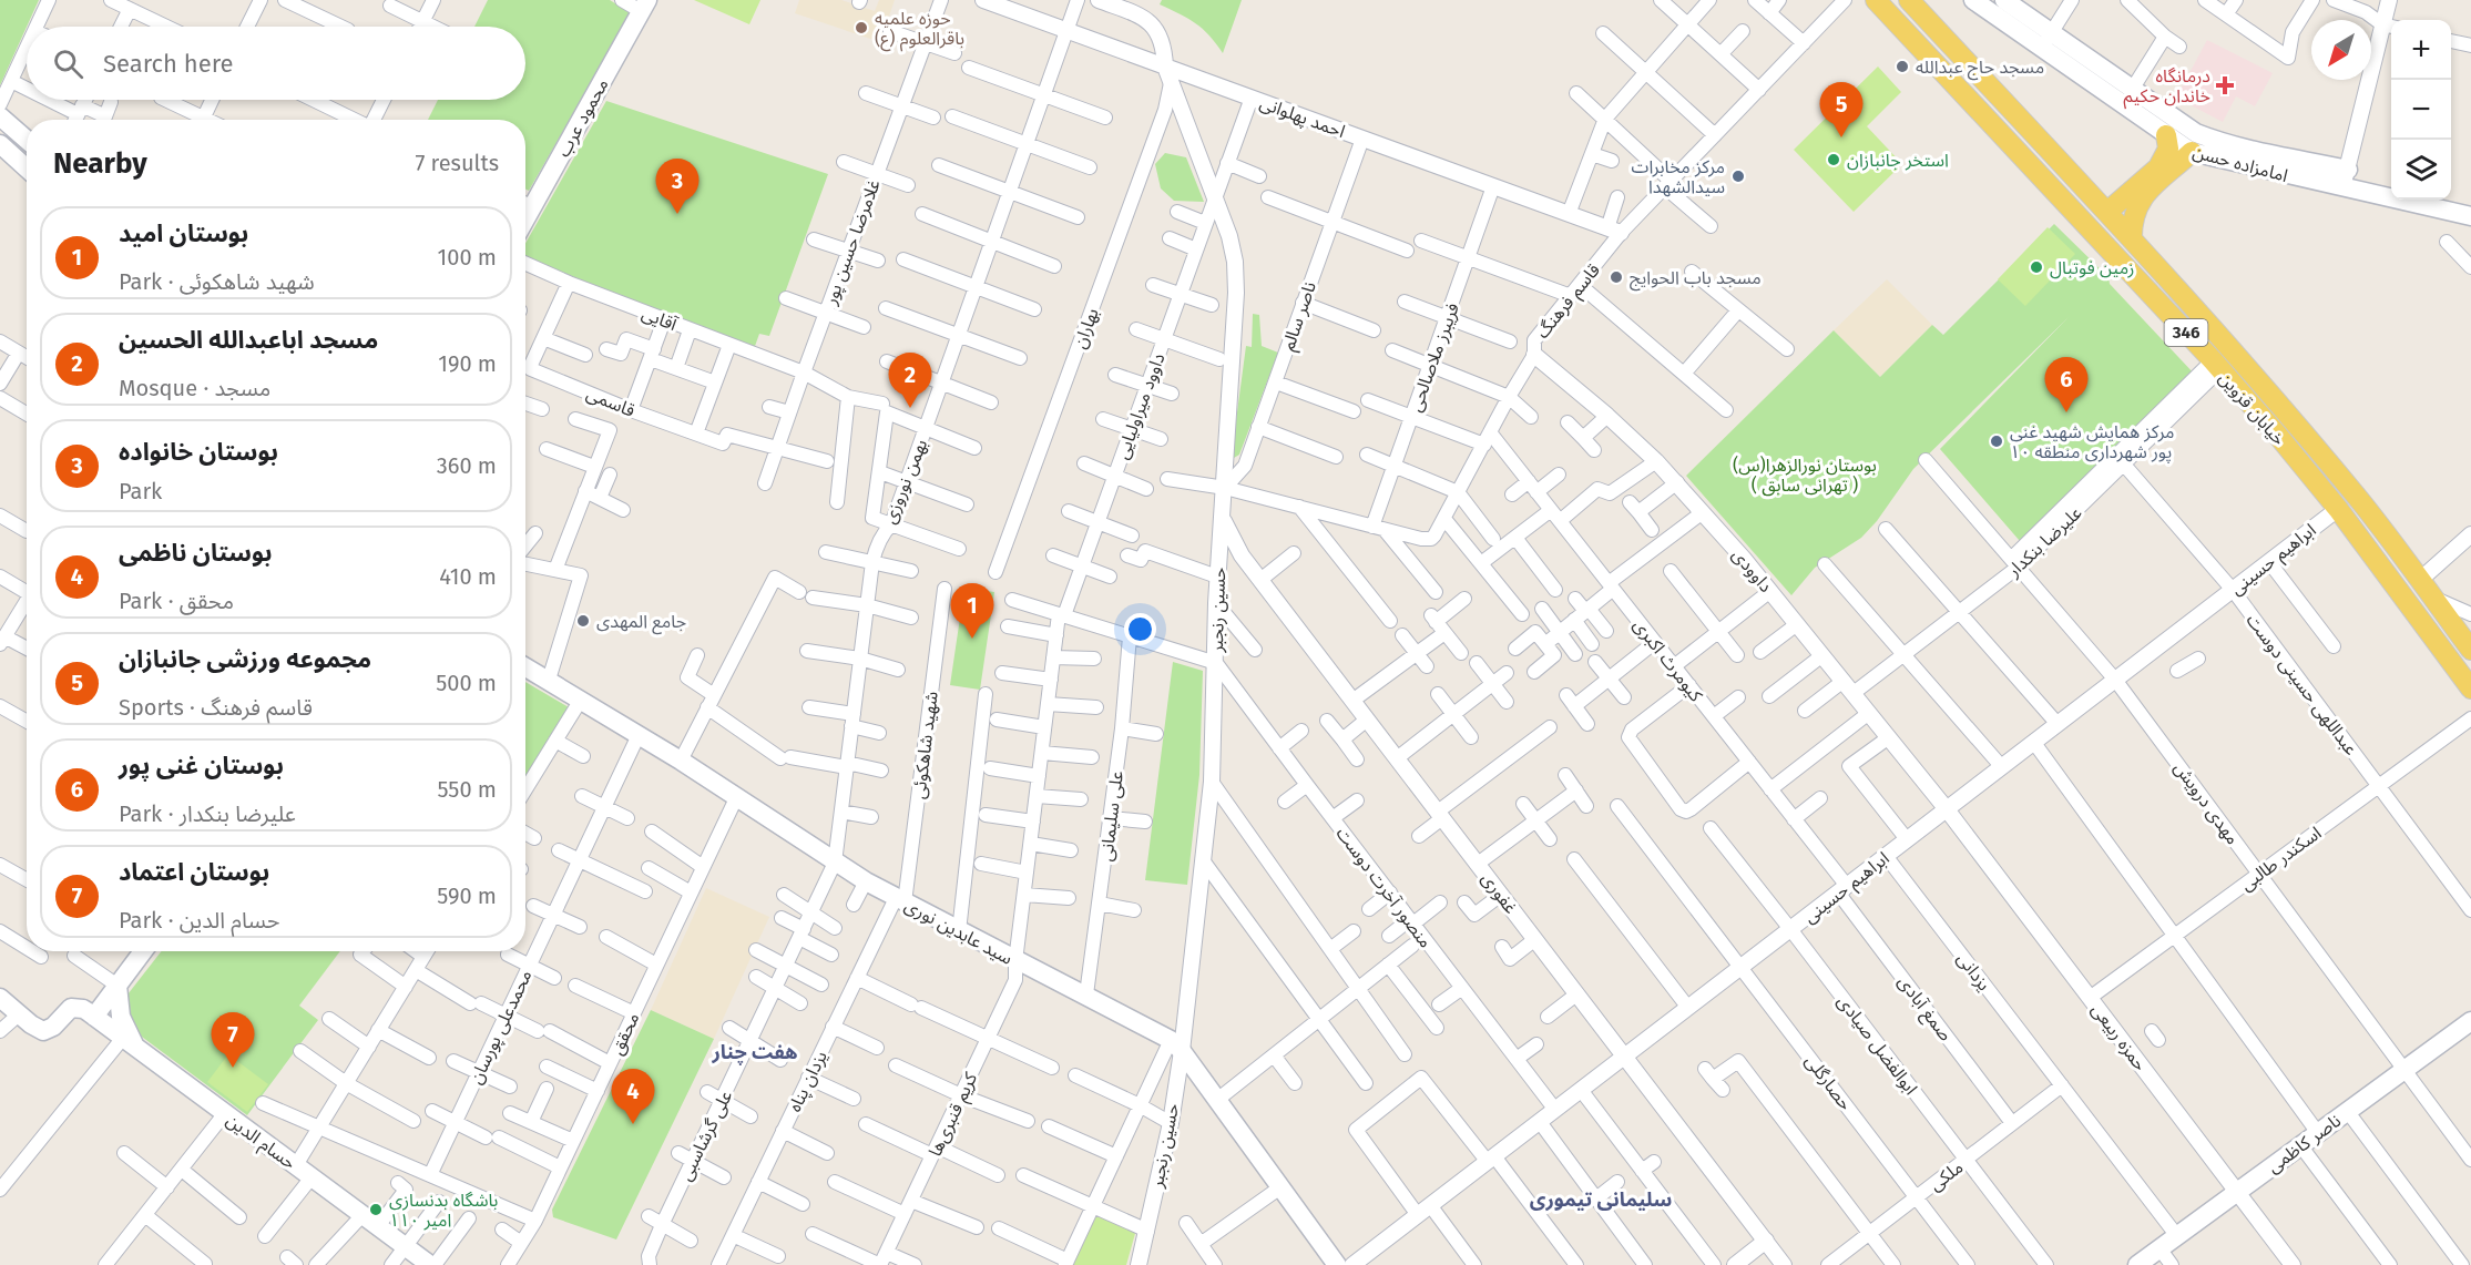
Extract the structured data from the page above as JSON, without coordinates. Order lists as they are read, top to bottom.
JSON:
{
  "streets": {
    "main road": [
      "محمود عرب",
      "امامزاده حسن",
      "346",
      "خیابان قزوین",
      "سید عابدین نوری",
      "حسام الدین",
      "ناصر کاظمی"
    ],
    "street": [
      "احمد پهلوانی",
      "غلامرضا حسین پور",
      "قاسم فرهنگ",
      "ناصر سالم",
      "آقایی",
      "بهاران",
      "فریبرز ملاصالحی",
      "قاسمی",
      "داوود میراولیایی",
      "بهمن نوروزی",
      "علیرضا بنکدار",
      "ابراهیم حسینی",
      "داوودی",
      "حسین رنجبر",
      "کیومرث اکبری",
      "عبداللهی حسینی دوست",
      "شهید شاهکوئی",
      "مهدی درویش",
      "علی سلیمانی",
      "اسکندر طالبی",
      "منصور آخرت دوست",
      "غفوری",
      "یزدانی",
      "صمغ آبادی",
      "محمدعلی پورسان",
      "محقق",
      "حمزه ربیعی",
      "ابوالفضل صیادی",
      "یزدان پناه",
      "حصارگلی",
      "کریم قنبری‌ها",
      "علی گرشاسبی",
      "ملکی"
    ]
  },
  "crossings": [
    ["احمد پهلوانی", "قاسم فرهنگ"],
    ["احمد پهلوانی", "ناصر سالم"],
    ["احمد پهلوانی", "فریبرز ملاصالحی"],
    ["احمد پهلوانی", "داوود میراولیایی"],
    ["احمد پهلوانی", "بهمن نوروزی"],
    ["احمد پهلوانی", "حسین رنجبر"],
    ["غلامرضا حسین پور", "آقایی"],
    ["غلامرضا حسین پور", "قاسمی"],
    ["قاسم فرهنگ", "ناصر سالم"],
    ["قاسم فرهنگ", "فریبرز ملاصالحی"],
    ["قاسم فرهنگ", "داوودی"],
    ["قاسم فرهنگ", "حسین رنجبر"],
    ["قاسم فرهنگ", "کیومرث اکبری"],
    ["ناصر سالم", "حسین رنجبر"],
    ["آقایی", "قاسمی"],
    ["آقایی", "بهمن نوروزی"],
    ["بهاران", "حسین رنجبر"],
    ["داوود میراولیایی", "حسین رنجبر"],
    ["داوود میراولیایی", "سید عابدین نوری"],
    ["داوود میراولیایی", "کریم قنبری‌ها"],
    ["خیابان قزوین", "علیرضا بنکدار"],
    ["خیابان قزوین", "ابراهیم حسینی"],
    ["بهمن نوروزی", "سید عابدین نوری"],
    ["بهمن نوروزی", "علی گرشاسبی"],
    ["علیرضا بنکدار", "داوودی"],
    ["علیرضا بنکدار", "عبداللهی حسینی دوست"],
    ["علیرضا بنکدار", "مهدی درویش"],
    ["ابراهیم حسینی", "داوودی"],
    ["ابراهیم حسینی", "کیومرث اکبری"],
    ["ابراهیم حسینی", "عبداللهی حسینی دوست"],
    ["ابراهیم حسینی", "مهدی درویش"],
    ["ابراهیم حسینی", "منصور آخرت دوست"],
    ["ابراهیم حسینی", "غفوری"],
    ["ابراهیم حسینی", "یزدانی"],
    ["ابراهیم حسینی", "صمغ آبادی"],
    ["ابراهیم حسینی", "حمزه ربیعی"],
    ["ابراهیم حسینی", "ابوالفضل صیادی"],
    ["ابراهیم حسینی", "حصارگلی"],
    ["داوودی", "حمزه ربیعی"],
    ["حسین رنجبر", "منصور آخرت دوست"],
    ["حسین رنجبر", "غفوری"],
    ["حسین رنجبر", "سید عابدین نوری"],
    ["کیومرث اکبری", "صمغ آبادی"],
    ["عبداللهی حسینی دوست", "اسکندر طالبی"],
    ["شهید شاهکوئی", "سید عابدین نوری"],
    ["شهید شاهکوئی", "یزدان پناه"],
    ["مهدی درویش", "اسکندر طالبی"],
    ["مهدی درویش", "ناصر کاظمی"],
    ["علی سلیمانی", "سید عابدین نوری"],
    ["اسکندر طالبی", "حمزه ربیعی"],
    ["سید عابدین نوری", "محمدعلی پورسان"],
    ["سید عابدین نوری", "محقق"],
    ["سید عابدین نوری", "یزدان پناه"],
    ["سید عابدین نوری", "کریم قنبری‌ها"],
    ["سید عابدین نوری", "علی گرشاسبی"],
    ["یزدانی", "ناصر کاظمی"],
    ["یزدانی", "ملکی"],
    ["صمغ آبادی", "ملکی"],
    ["حمزه ربیعی", "ناصر کاظمی"],
    ["ابوالفضل صیادی", "ملکی"],
    ["حصارگلی", "ملکی"]
  ],
  "districts": ["هفت چنار", "سلیمانی تیموری"],
  "parks": ["بوستان نورالزهرا(س) ( تهرانی سابق )"],
  "places": {
    "other": [
      "حوزه علمیه باقرالعلوم (ع)",
      "مسجد حاج عبدالله",
      "استخر جانبازان",
      "مرکز مخابرات سیدالشهدا",
      "زمین فوتبال",
      "مسجد باب الحوایج",
      "مرکز همایش شهید غنی پور شهرداری منطقه ۱۰",
      "جامع المهدی",
      "باشگاه بدنسازی امیر ۱۱۰"
    ],
    "health": ["درمانگاه خاندان حکیم"]
  },
  "north": "bottom left",
  "page": {
    "map_buttons": ["+", "−"],
    "search": "Search here",
    "pins": [
      "5",
      "3",
      "2",
      "6",
      "1",
      "7",
      "4"
    ],
    "heading": ["Nearby", "7 results"],
    "list": [
      {
        "mark": "1",
        "name": "بوستان امید",
        "note": "Park · شهید شاهکوئی",
        "value": "100 m"
      },
      {
        "mark": "2",
        "name": "مسجد اباعبدالله الحسین",
        "note": "Mosque · مسجد",
        "value": "190 m"
      },
      {
        "mark": "3",
        "name": "بوستان خانواده",
        "note": "Park",
        "value": "360 m"
      },
      {
        "mark": "4",
        "name": "بوستان ناظمی",
        "note": "Park · محقق",
        "value": "410 m"
      },
      {
        "mark": "5",
        "name": "مجموعه ورزشی جانبازان",
        "note": "Sports · قاسم فرهنگ",
        "value": "500 m"
      },
      {
        "mark": "6",
        "name": "بوستان غنی پور",
        "note": "Park · علیرضا بنکدار",
        "value": "550 m"
      },
      {
        "mark": "7",
        "name": "بوستان اعتماد",
        "note": "Park · حسام الدین",
        "value": "590 m"
      }
    ]
  }
}
